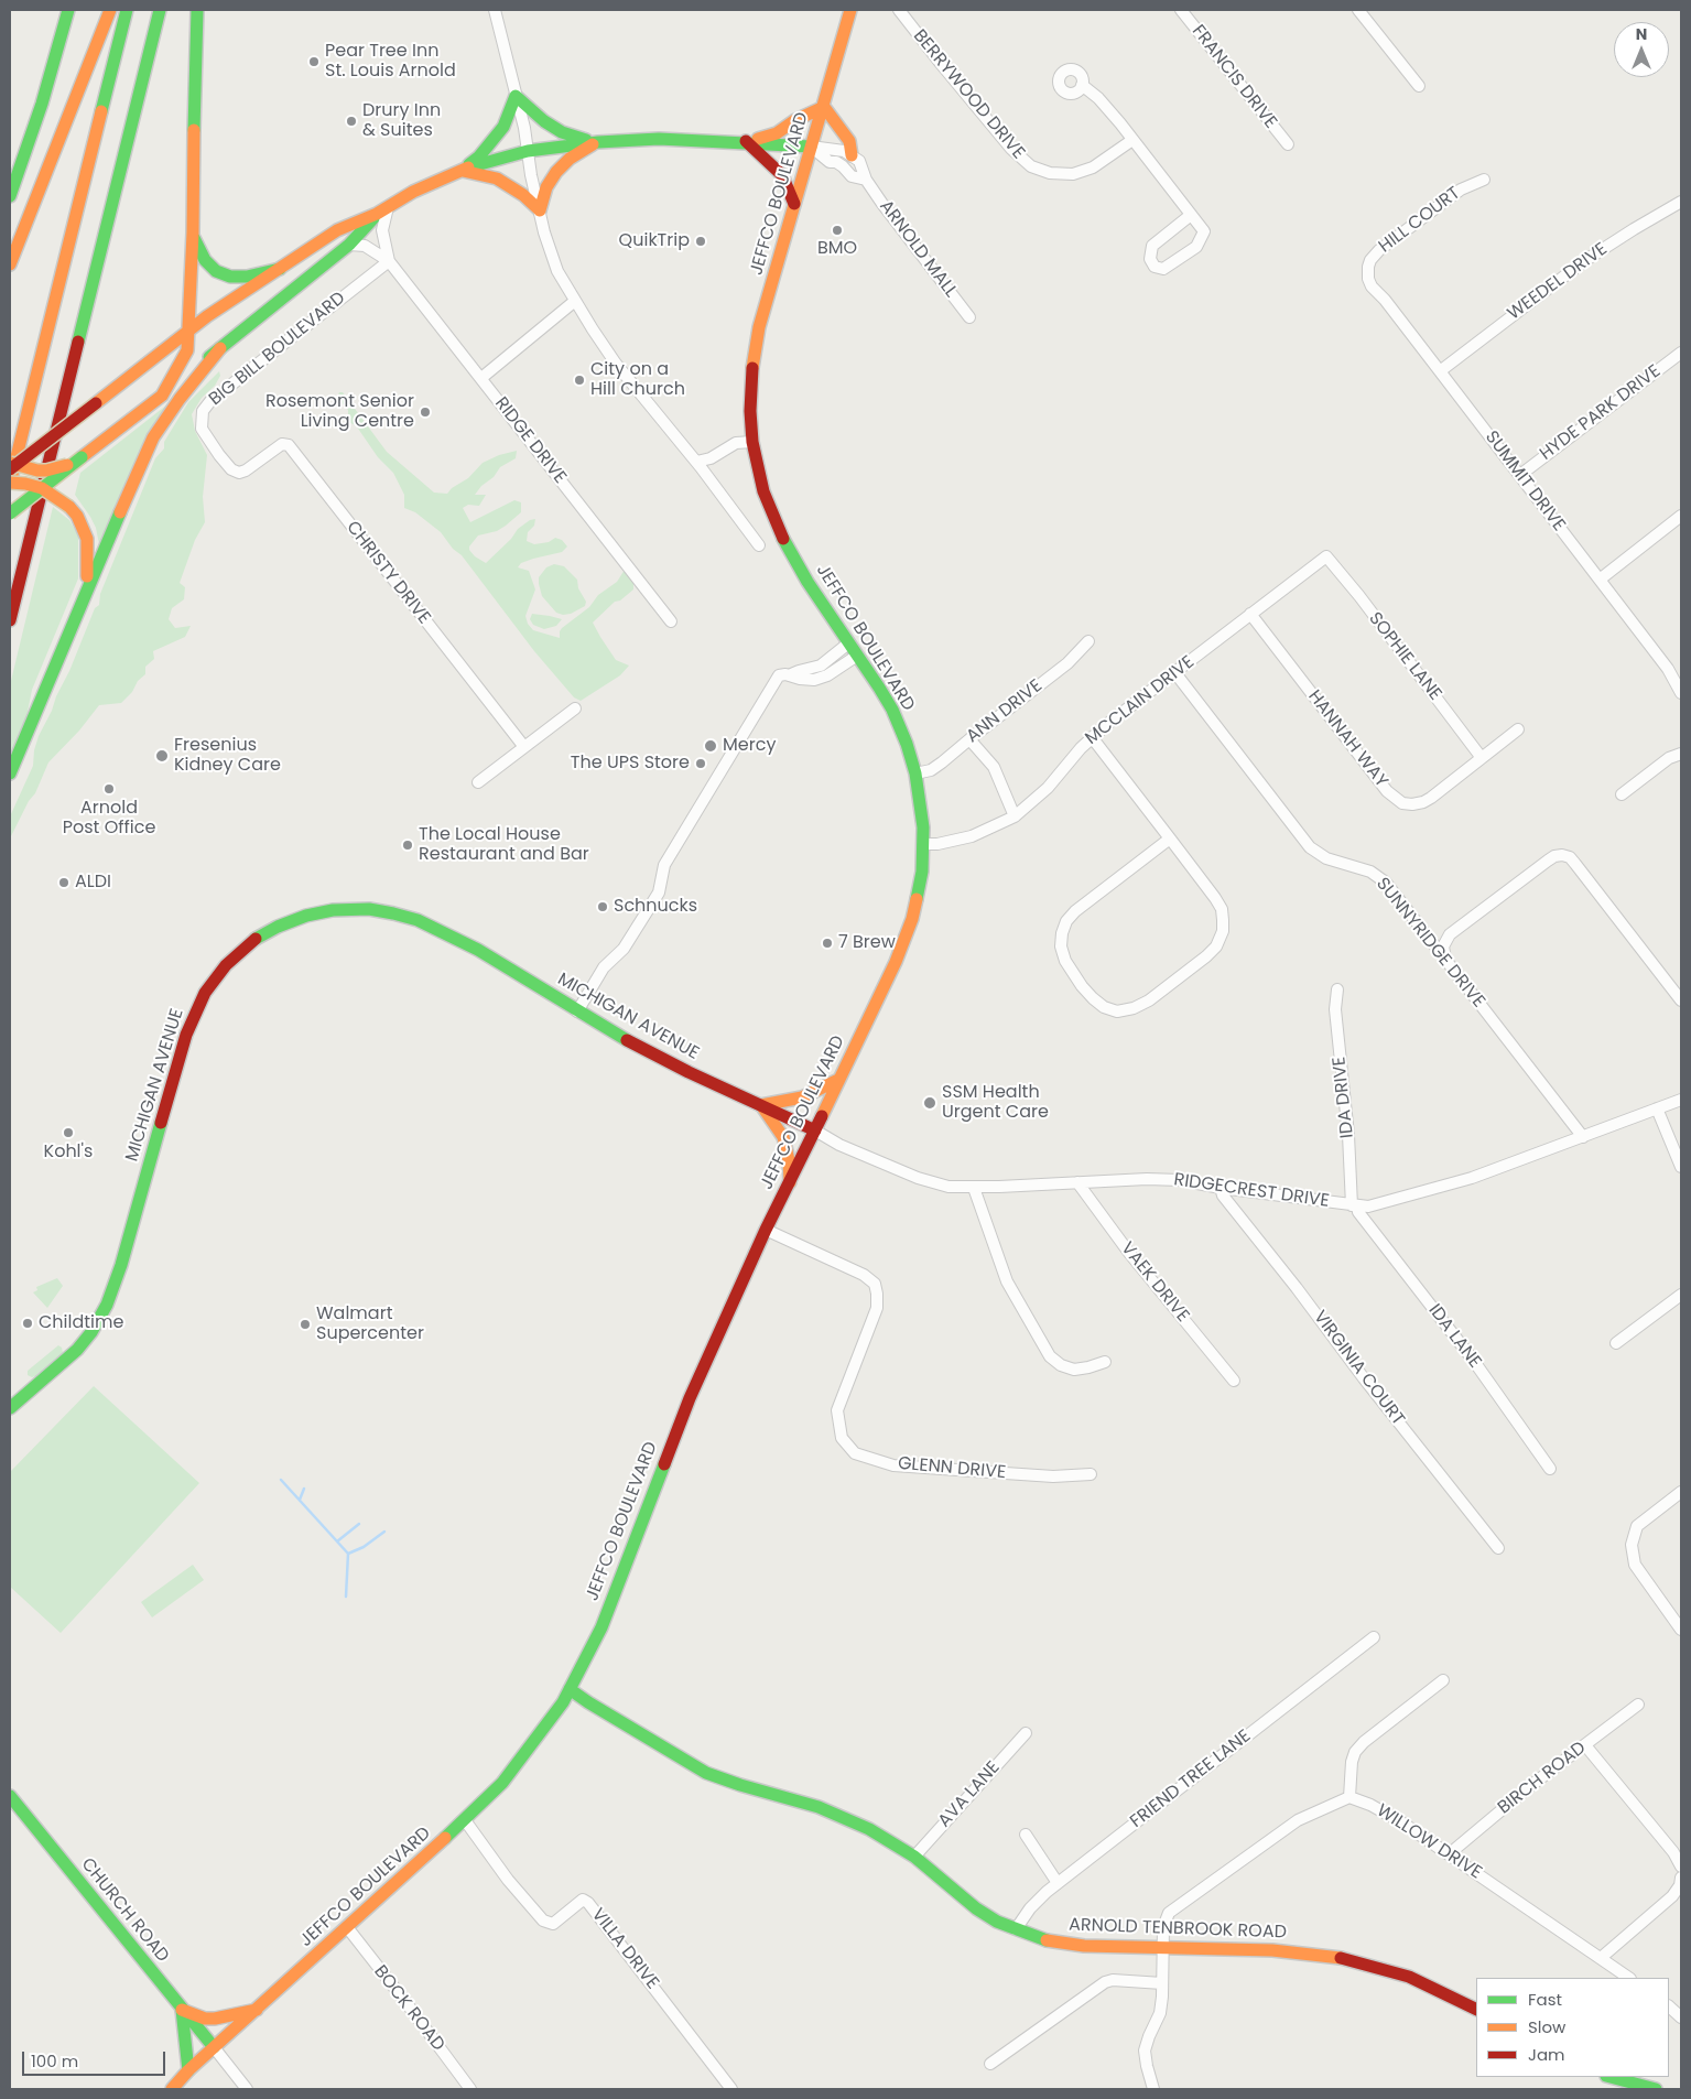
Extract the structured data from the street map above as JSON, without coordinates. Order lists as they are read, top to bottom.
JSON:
{
  "streets": {
    "main road": [
      "JEFFCO BOULEVARD",
      "MICHIGAN AVENUE",
      "CHURCH ROAD",
      "ARNOLD TENBROOK ROAD"
    ],
    "street": [
      "FRANCIS DRIVE",
      "BERRYWOOD DRIVE",
      "HILL COURT",
      "ARNOLD MALL",
      "WEEDEL DRIVE",
      "BIG BILL BOULEVARD",
      "HYDE PARK DRIVE",
      "RIDGE DRIVE",
      "SUMMIT DRIVE",
      "CHRISTY DRIVE",
      "SOPHIE LANE",
      "MCCLAIN DRIVE",
      "ANN DRIVE",
      "HANNAH WAY",
      "SUNNYRIDGE DRIVE",
      "IDA DRIVE",
      "RIDGECREST DRIVE",
      "VAEK DRIVE",
      "IDA LANE",
      "VIRGINIA COURT",
      "GLENN DRIVE",
      "BIRCH ROAD",
      "FRIEND TREE LANE",
      "AVA LANE",
      "WILLOW DRIVE",
      "VILLA DRIVE",
      "BOCK ROAD"
    ]
  },
  "crossings": [
    ["JEFFCO BOULEVARD", "ARNOLD MALL"],
    ["JEFFCO BOULEVARD", "MCCLAIN DRIVE"],
    ["JEFFCO BOULEVARD", "ANN DRIVE"],
    ["JEFFCO BOULEVARD", "MICHIGAN AVENUE"],
    ["JEFFCO BOULEVARD", "RIDGECREST DRIVE"],
    ["JEFFCO BOULEVARD", "GLENN DRIVE"],
    ["JEFFCO BOULEVARD", "CHURCH ROAD"],
    ["JEFFCO BOULEVARD", "ARNOLD TENBROOK ROAD"],
    ["JEFFCO BOULEVARD", "VILLA DRIVE"],
    ["JEFFCO BOULEVARD", "BOCK ROAD"],
    ["HILL COURT", "SUMMIT DRIVE"],
    ["WEEDEL DRIVE", "SUMMIT DRIVE"],
    ["BIG BILL BOULEVARD", "RIDGE DRIVE"],
    ["BIG BILL BOULEVARD", "CHRISTY DRIVE"],
    ["HYDE PARK DRIVE", "SUMMIT DRIVE"],
    ["SOPHIE LANE", "MCCLAIN DRIVE"],
    ["SOPHIE LANE", "HANNAH WAY"],
    ["MCCLAIN DRIVE", "HANNAH WAY"],
    ["MCCLAIN DRIVE", "SUNNYRIDGE DRIVE"],
    ["SUNNYRIDGE DRIVE", "RIDGECREST DRIVE"],
    ["MICHIGAN AVENUE", "RIDGECREST DRIVE"],
    ["IDA DRIVE", "RIDGECREST DRIVE"],
    ["IDA DRIVE", "IDA LANE"],
    ["RIDGECREST DRIVE", "VAEK DRIVE"],
    ["RIDGECREST DRIVE", "IDA LANE"],
    ["RIDGECREST DRIVE", "VIRGINIA COURT"],
    ["BIRCH ROAD", "WILLOW DRIVE"],
    ["FRIEND TREE LANE", "ARNOLD TENBROOK ROAD"],
    ["AVA LANE", "ARNOLD TENBROOK ROAD"]
  ],
  "places": [
    "Pear Tree Inn St. Louis Arnold",
    "Drury Inn & Suites",
    "BMO",
    "QuikTrip",
    "City on a Hill Church",
    "Rosemont Senior Living Centre",
    "Mercy",
    "Fresenius Kidney Care",
    "The UPS Store",
    "Arnold Post Office",
    "The Local House Restaurant and Bar",
    "ALDI",
    "Schnucks",
    "7 Brew",
    "SSM Health Urgent Care",
    "Kohl's",
    "Childtime",
    "Walmart Supercenter"
  ],
  "legend": ["Fast", "Slow", "Jam"],
  "scale_bar": "100 m",
  "north": "top"
}
